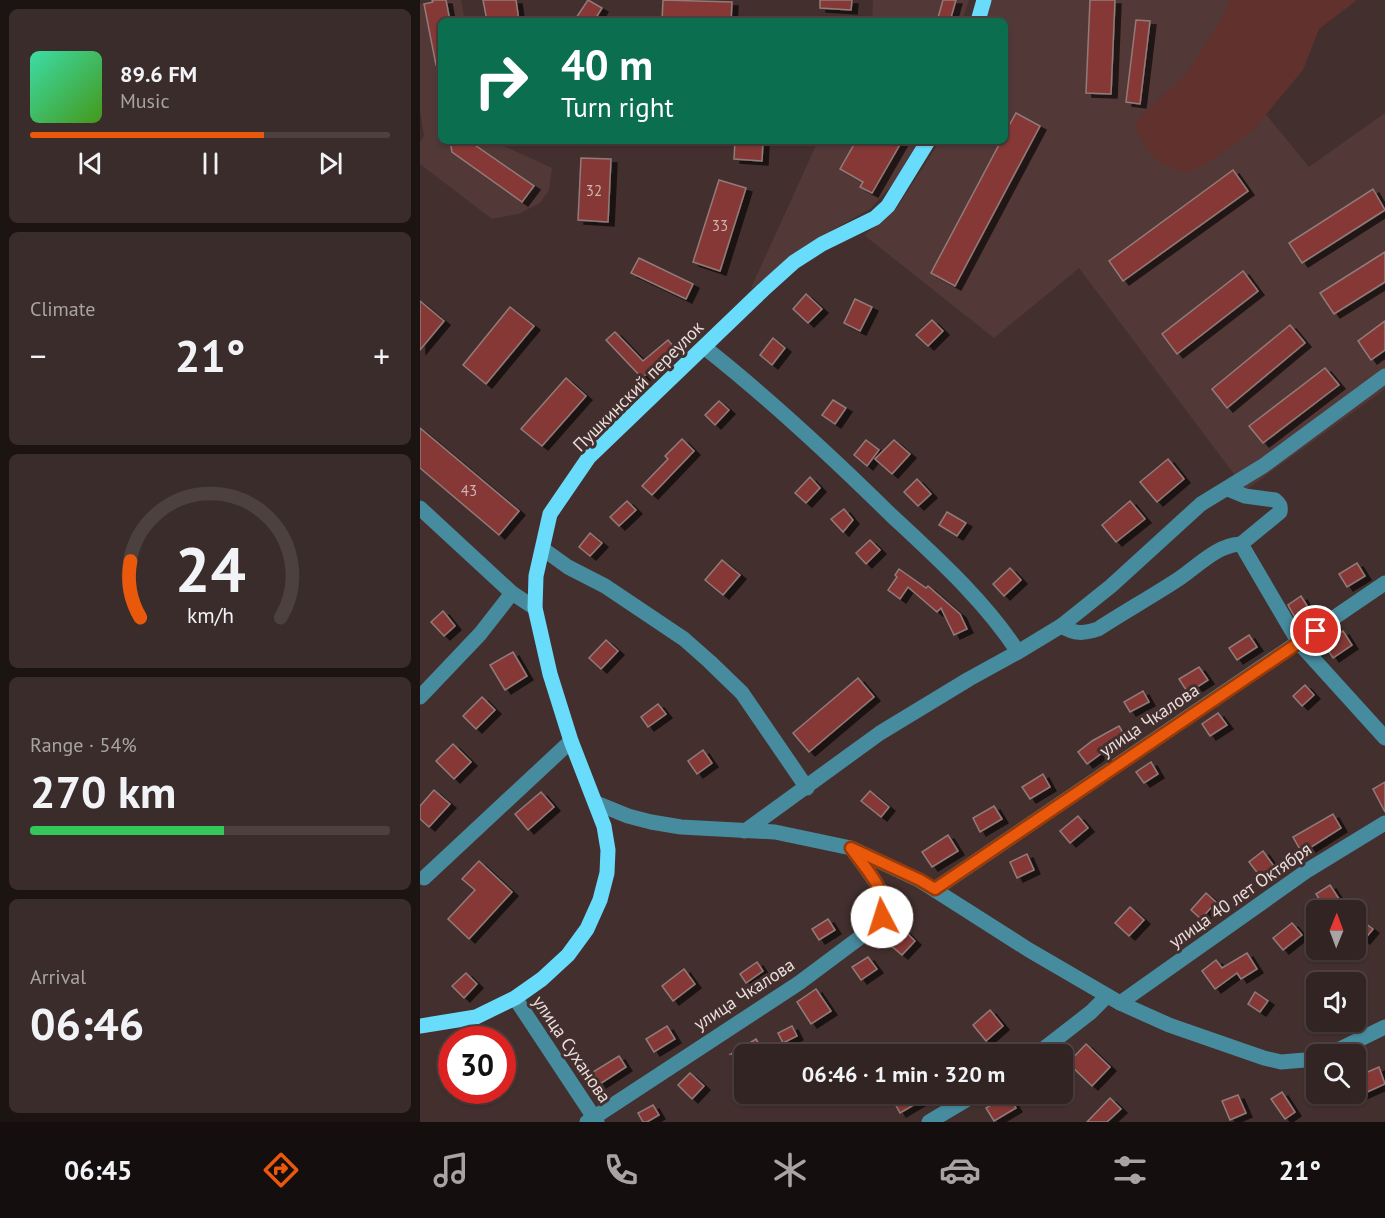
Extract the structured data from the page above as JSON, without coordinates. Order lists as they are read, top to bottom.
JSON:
{
  "streets": {
    "main road": ["Пушкинский переулок"],
    "street": ["улица Чкалова", "улица 40 лет Октября", "улица Суханова"]
  },
  "crossings": [
    ["Пушкинский переулок", "улица Суханова"],
    ["улица Чкалова", "улица Суханова"]
  ],
  "house_numbers": ["32", "33", "43"],
  "north": "top",
  "page": {
    "turn": ["40 m", "Turn right"],
    "song": ["89.6 FM", "Music"],
    "tile": [
      "Climate",
      ["Range · 54%", "270 km"],
      ["Arrival", "06:46"]
    ],
    "heat": ["−", "21°", "+"],
    "limit": "30",
    "trip": "06:46 · 1 min · 320 m",
    "tabs": ["06:45", "21°"],
    "gauge": ["24", "km/h"]
  }
}
